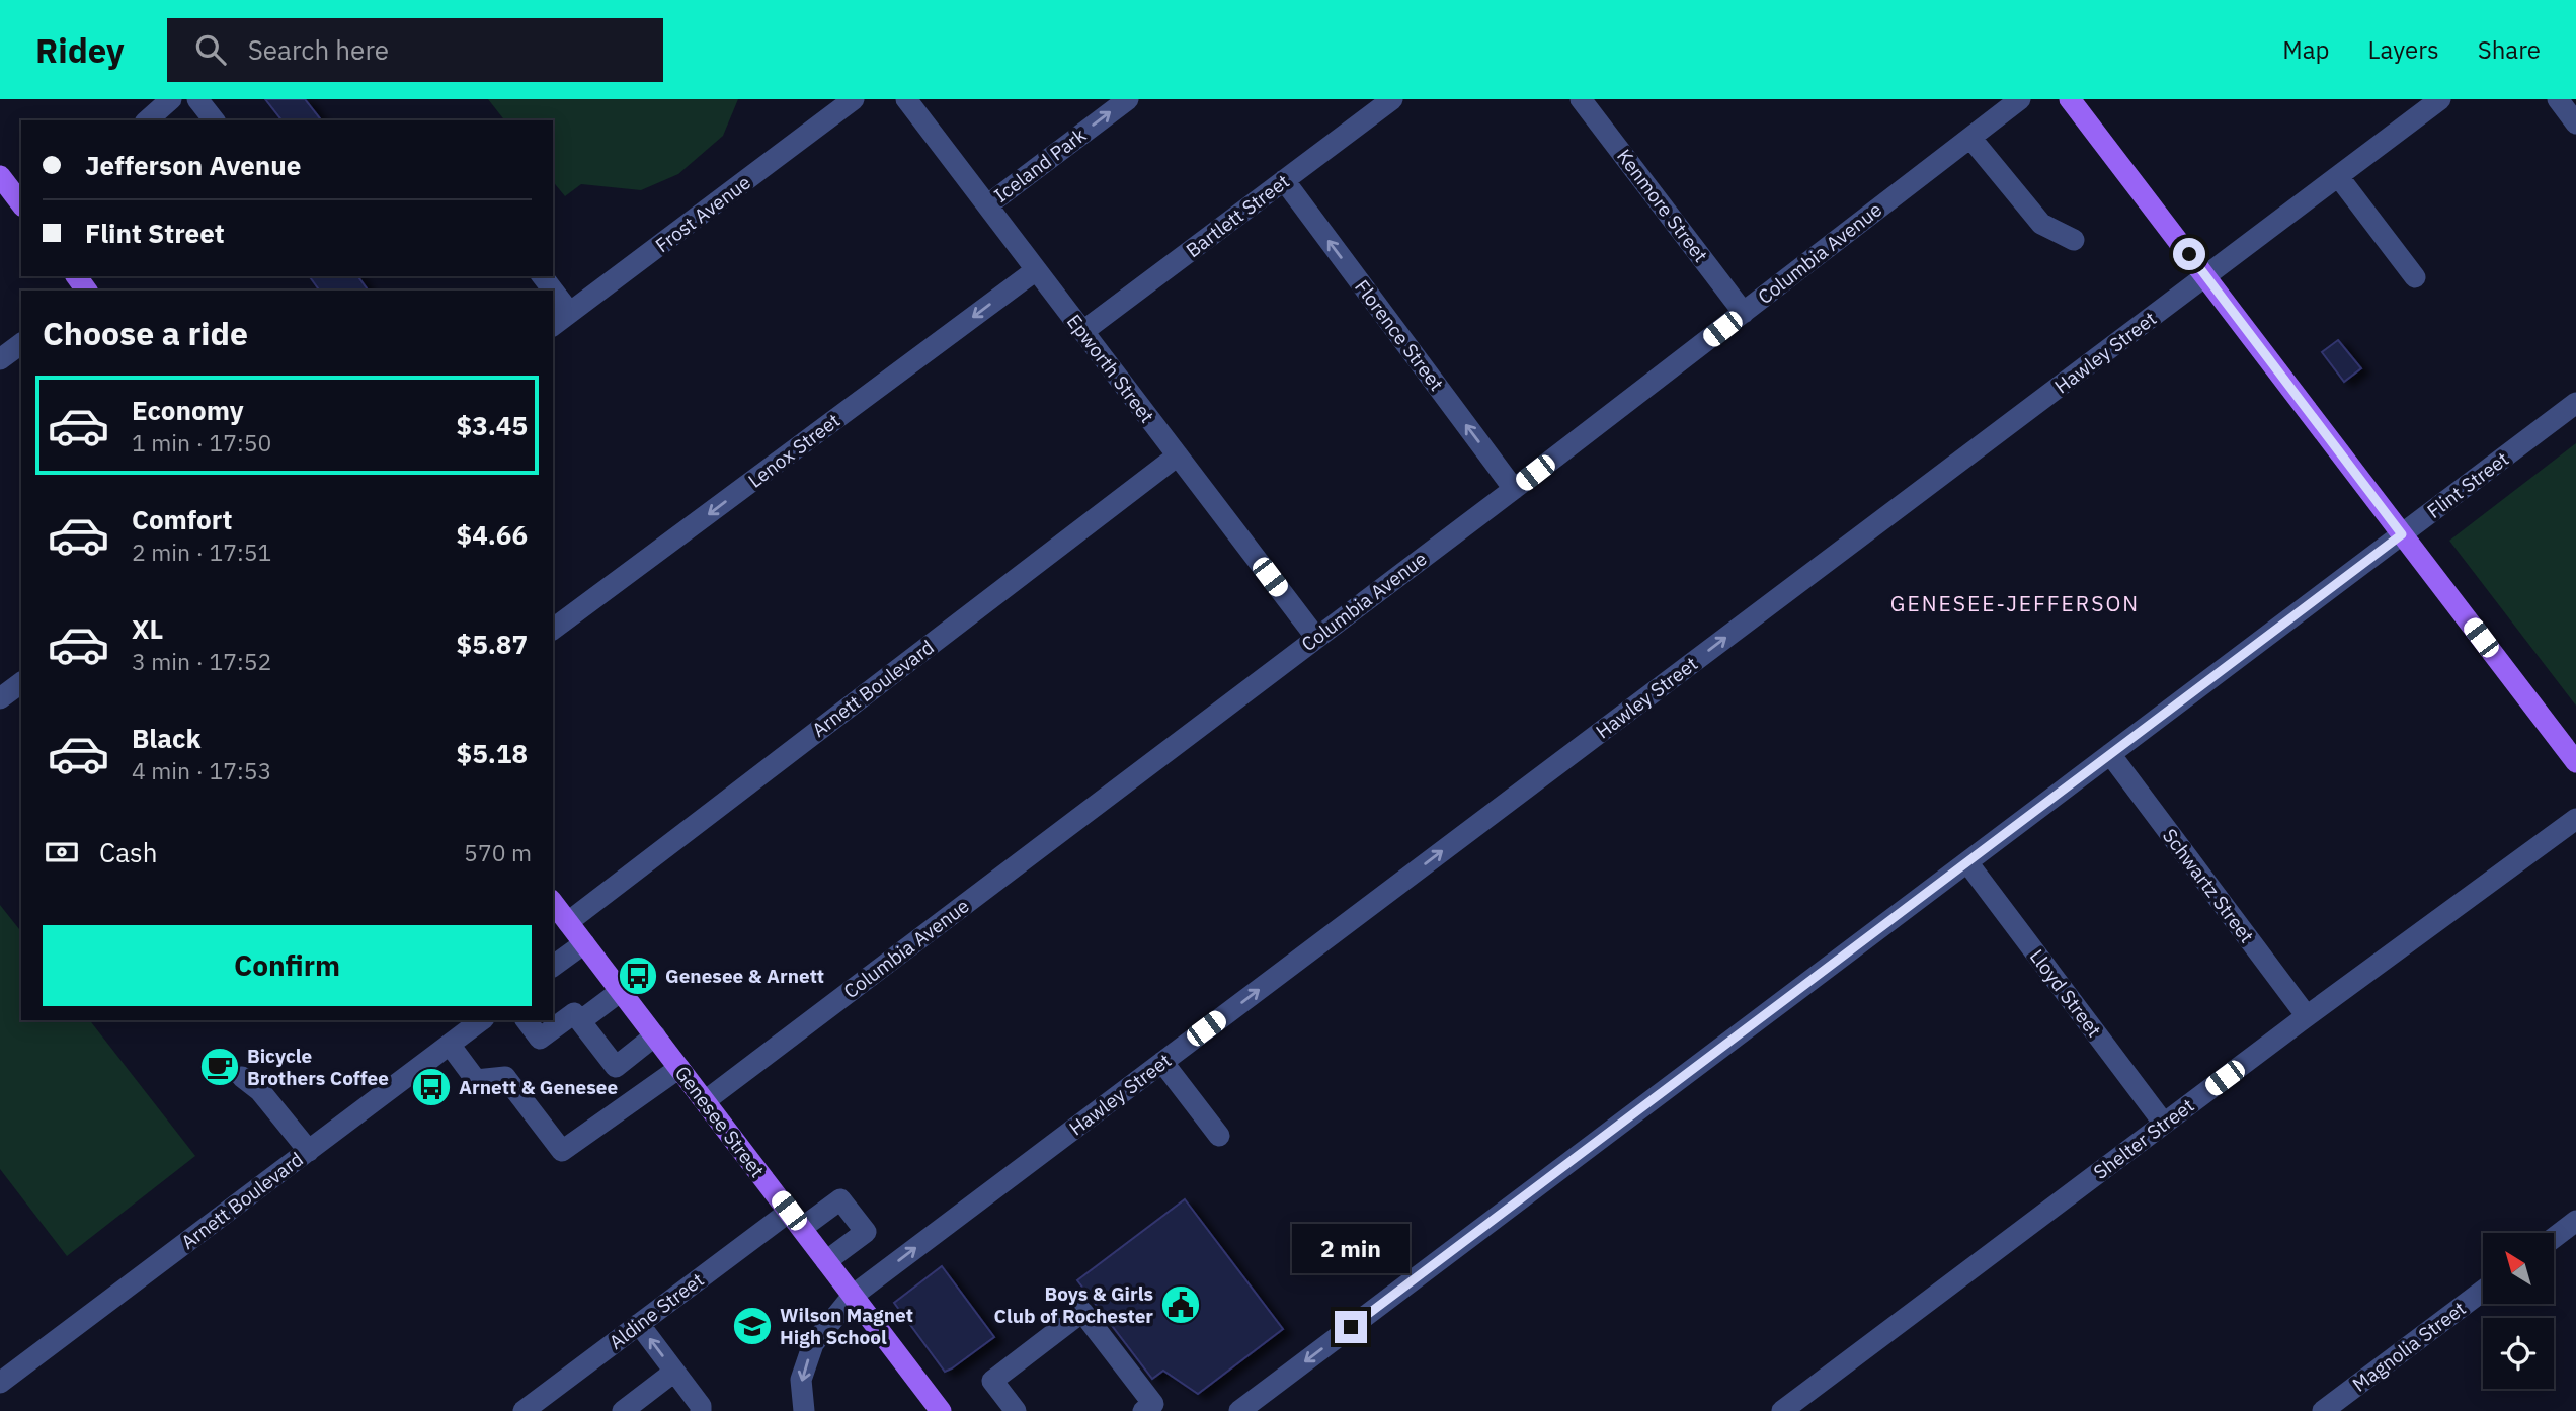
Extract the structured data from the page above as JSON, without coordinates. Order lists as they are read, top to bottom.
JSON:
{
  "streets": {
    "main road": ["Genesee Street"],
    "street": [
      "Iceland Park",
      "Kenmore Street",
      "Frost Avenue",
      "Bartlett Street",
      "Columbia Avenue",
      "Florence Street",
      "Hawley Street",
      "Epworth Street",
      "Lenox Street",
      "Flint Street",
      "Arnett Boulevard",
      "Schwartz Street",
      "Lloyd Street",
      "Shelter Street",
      "Aldine Street",
      "Magnolia Street"
    ]
  },
  "crossings": [
    ["Iceland Park", "Epworth Street"],
    ["Kenmore Street", "Columbia Avenue"],
    ["Bartlett Street", "Florence Street"],
    ["Bartlett Street", "Epworth Street"],
    ["Columbia Avenue", "Florence Street"],
    ["Columbia Avenue", "Epworth Street"],
    ["Columbia Avenue", "Genesee Street"],
    ["Hawley Street", "Genesee Street"],
    ["Epworth Street", "Lenox Street"],
    ["Epworth Street", "Arnett Boulevard"],
    ["Flint Street", "Schwartz Street"],
    ["Flint Street", "Lloyd Street"],
    ["Arnett Boulevard", "Genesee Street"],
    ["Schwartz Street", "Shelter Street"],
    ["Lloyd Street", "Shelter Street"],
    ["Genesee Street", "Aldine Street"]
  ],
  "one_way": [
    "Iceland Park",
    "Florence Street",
    "Hawley Street",
    "Lenox Street",
    "Flint Street"
  ],
  "districts": ["GENESEE-JEFFERSON"],
  "places": {
    "bus stop": ["Genesee & Arnett", "Arnett & Genesee"],
    "cafe": ["Bicycle Brothers Coffee"],
    "public building": ["Boys & Girls Club of Rochester"],
    "school or university": ["Wilson Magnet High School"]
  },
  "north": "top left",
  "page": {
    "header": "Ridey",
    "search": "Search here",
    "nav": ["Map", "Layers", "Share"],
    "banner": ["Jefferson Avenue", "Flint Street"],
    "heading": "Choose a ride",
    "list": [
      {
        "name": "Economy",
        "note": "1 min · 17:50",
        "value": "$3.45"
      },
      {
        "name": "Comfort",
        "note": "2 min · 17:51",
        "value": "$4.66"
      },
      {
        "name": "XL",
        "note": "3 min · 17:52",
        "value": "$5.87"
      },
      {
        "name": "Black",
        "note": "4 min · 17:53",
        "value": "$5.18"
      }
    ],
    "pay": ["Cash", "570 m"],
    "buttons": "Confirm",
    "bubble": "2 min"
  }
}
